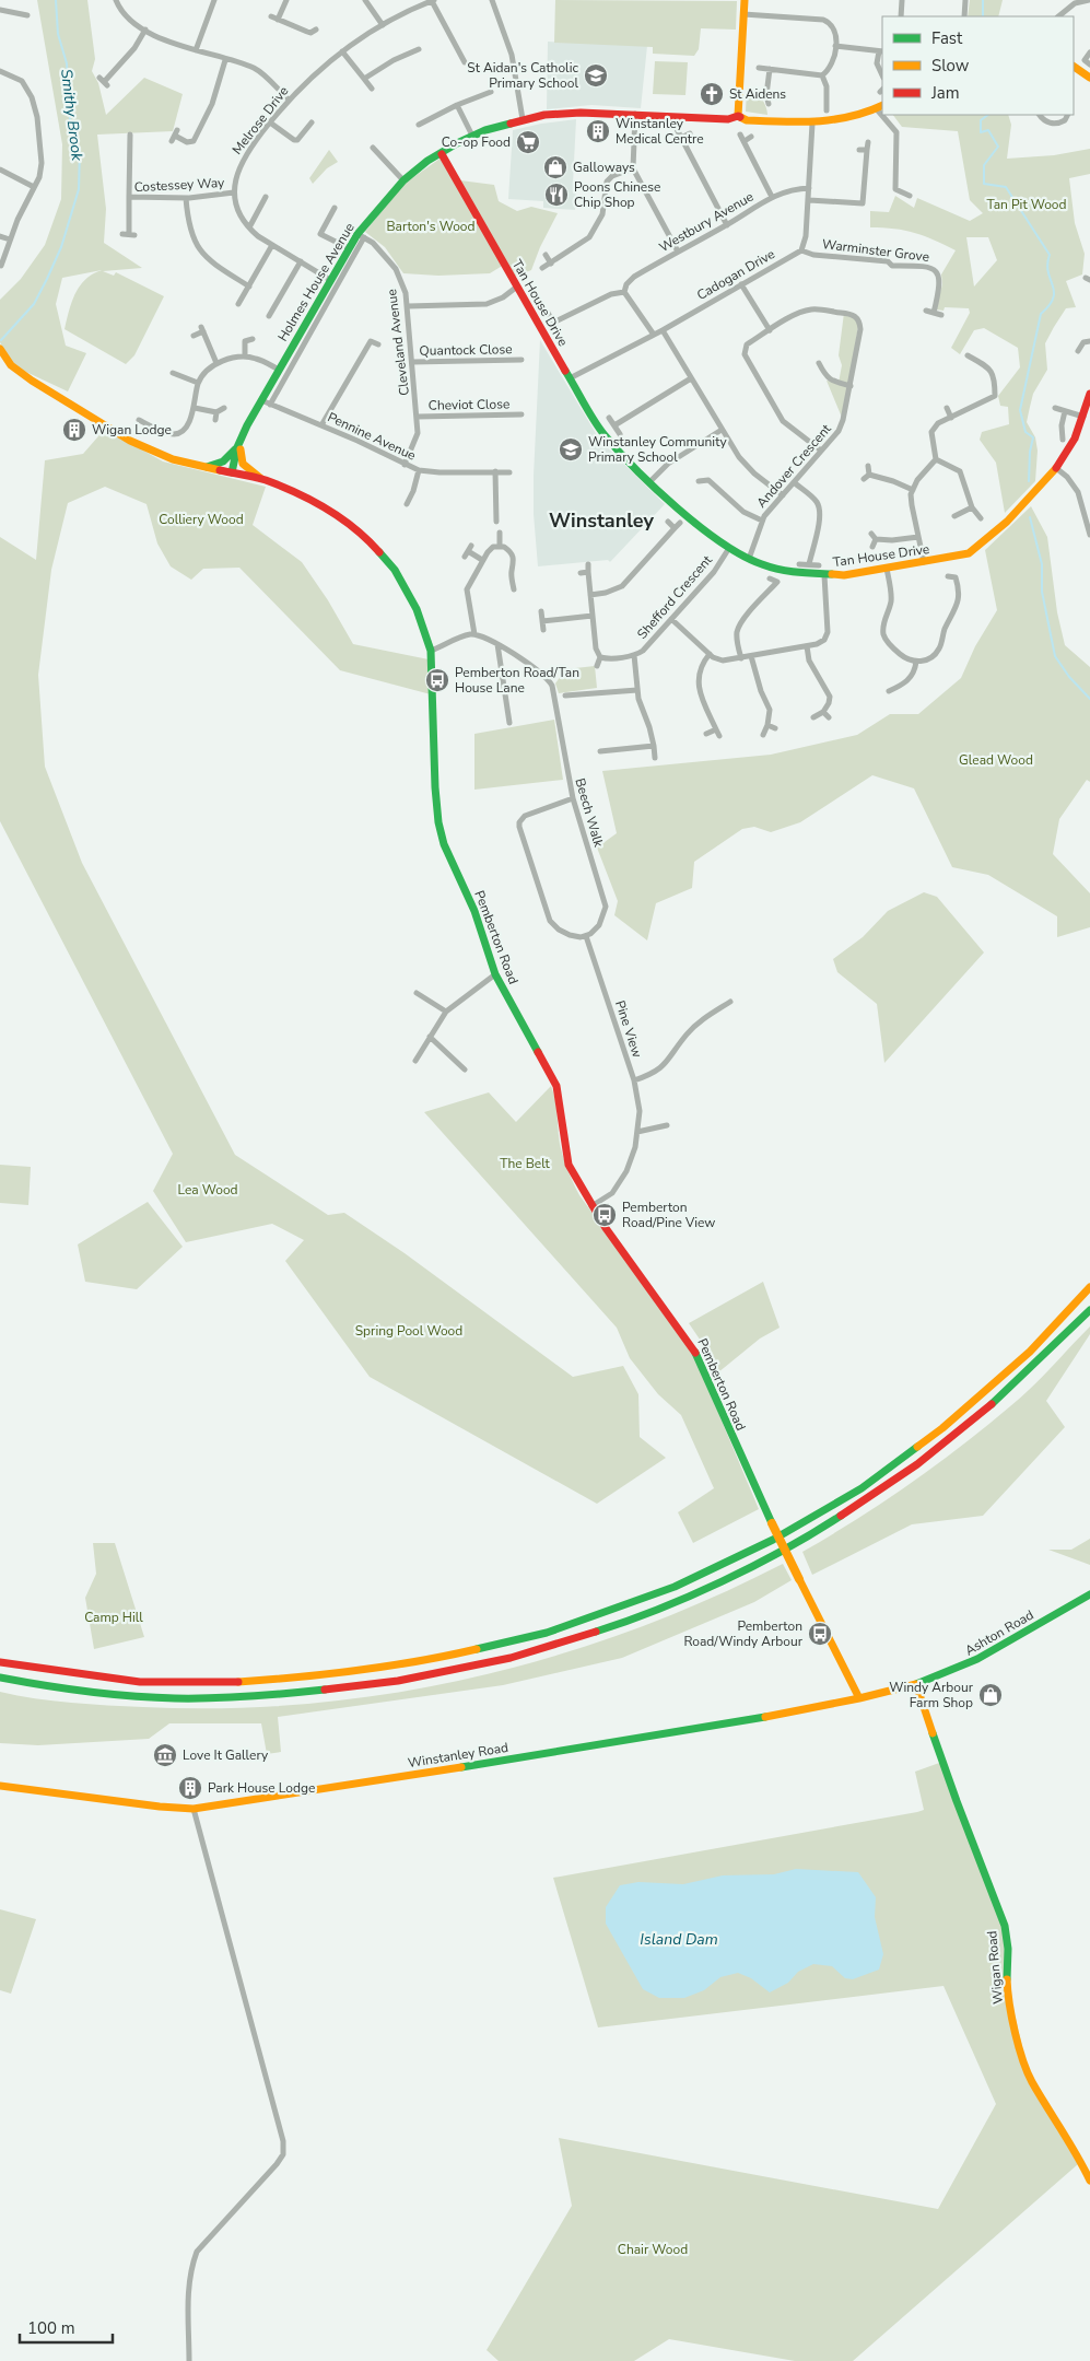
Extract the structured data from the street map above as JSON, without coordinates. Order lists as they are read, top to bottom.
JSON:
{
  "streets": {
    "main road": [
      "Holmes House Avenue",
      "Tan House Drive",
      "Pemberton Road",
      "Ashton Road",
      "Winstanley Road",
      "Wigan Road"
    ],
    "street": [
      "Melrose Drive",
      "Costessey Way",
      "Westbury Avenue",
      "Warminster Grove",
      "Cadogan Drive",
      "Cleveland Avenue",
      "Quantock Close",
      "Cheviot Close",
      "Pennine Avenue",
      "Andover Crescent",
      "Shefford Crescent",
      "Beech Walk",
      "Pine View"
    ]
  },
  "crossings": [
    ["Melrose Drive", "Costessey Way"],
    ["Warminster Grove", "Cadogan Drive"],
    ["Cadogan Drive", "Tan House Drive"],
    ["Holmes House Avenue", "Tan House Drive"],
    ["Holmes House Avenue", "Cleveland Avenue"],
    ["Holmes House Avenue", "Pennine Avenue"],
    ["Holmes House Avenue", "Pemberton Road"],
    ["Tan House Drive", "Andover Crescent"],
    ["Tan House Drive", "Shefford Crescent"],
    ["Cleveland Avenue", "Quantock Close"],
    ["Cleveland Avenue", "Cheviot Close"],
    ["Cleveland Avenue", "Pennine Avenue"],
    ["Beech Walk", "Pine View"],
    ["Pemberton Road", "Pine View"],
    ["Pemberton Road", "Winstanley Road"],
    ["Ashton Road", "Winstanley Road"],
    ["Ashton Road", "Wigan Road"],
    ["Winstanley Road", "Wigan Road"]
  ],
  "districts": ["Winstanley"],
  "water": ["Smithy Brook", "Island Dam"],
  "parks": [
    "Tan Pit Wood",
    "Barton's Wood",
    "Colliery Wood",
    "Glead Wood",
    "The Belt",
    "Lea Wood",
    "Spring Pool Wood",
    "Camp Hill",
    "Chair Wood"
  ],
  "places": {
    "school or university": ["St Aidan's Catholic Primary School", "Winstanley Community Primary School"],
    "church": ["St Aidens"],
    "building": ["Winstanley Medical Centre", "Wigan Lodge", "Park House Lodge"],
    "supermarket": ["Co-op Food"],
    "shop": ["Galloways", "Windy Arbour Farm Shop"],
    "restaurant": ["Poons Chinese Chip Shop"],
    "bus stop": ["Pemberton Road/Tan House Lane", "Pemberton Road/Pine View", "Pemberton Road/Windy Arbour"],
    "museum": ["Love It Gallery"]
  },
  "legend": ["Fast", "Slow", "Jam"],
  "scale_bar": "100 m"
}
